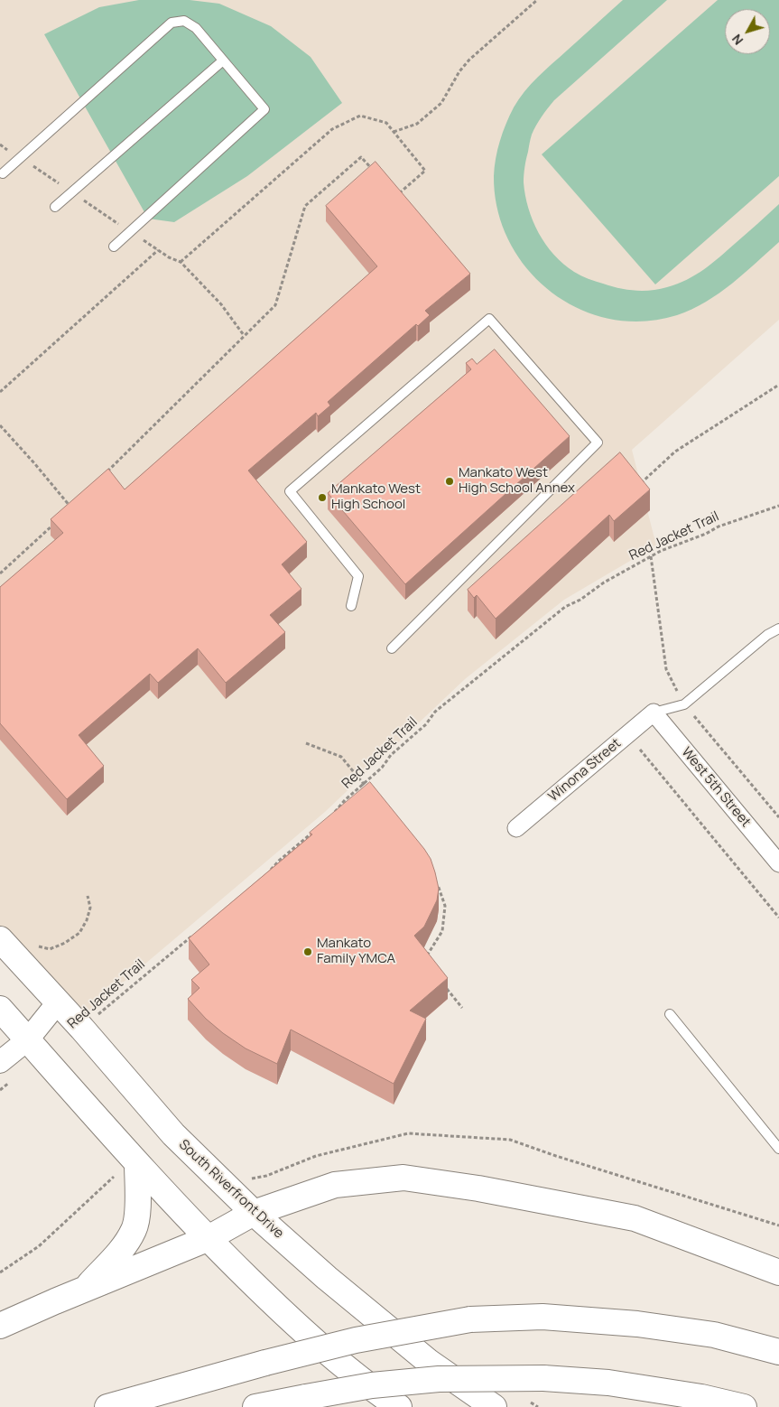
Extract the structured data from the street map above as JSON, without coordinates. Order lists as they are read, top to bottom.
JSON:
{
  "streets": {
    "main road": ["South Riverfront Drive"],
    "street": ["Winona Street", "West 5th Street"],
    "path": ["Red Jacket Trail"]
  },
  "crossings": [
    ["Red Jacket Trail", "South Riverfront Drive"],
    ["Winona Street", "West 5th Street"]
  ],
  "places": ["Mankato West High School Annex", "Mankato West High School", "Mankato Family YMCA"],
  "north": "bottom left"
}
